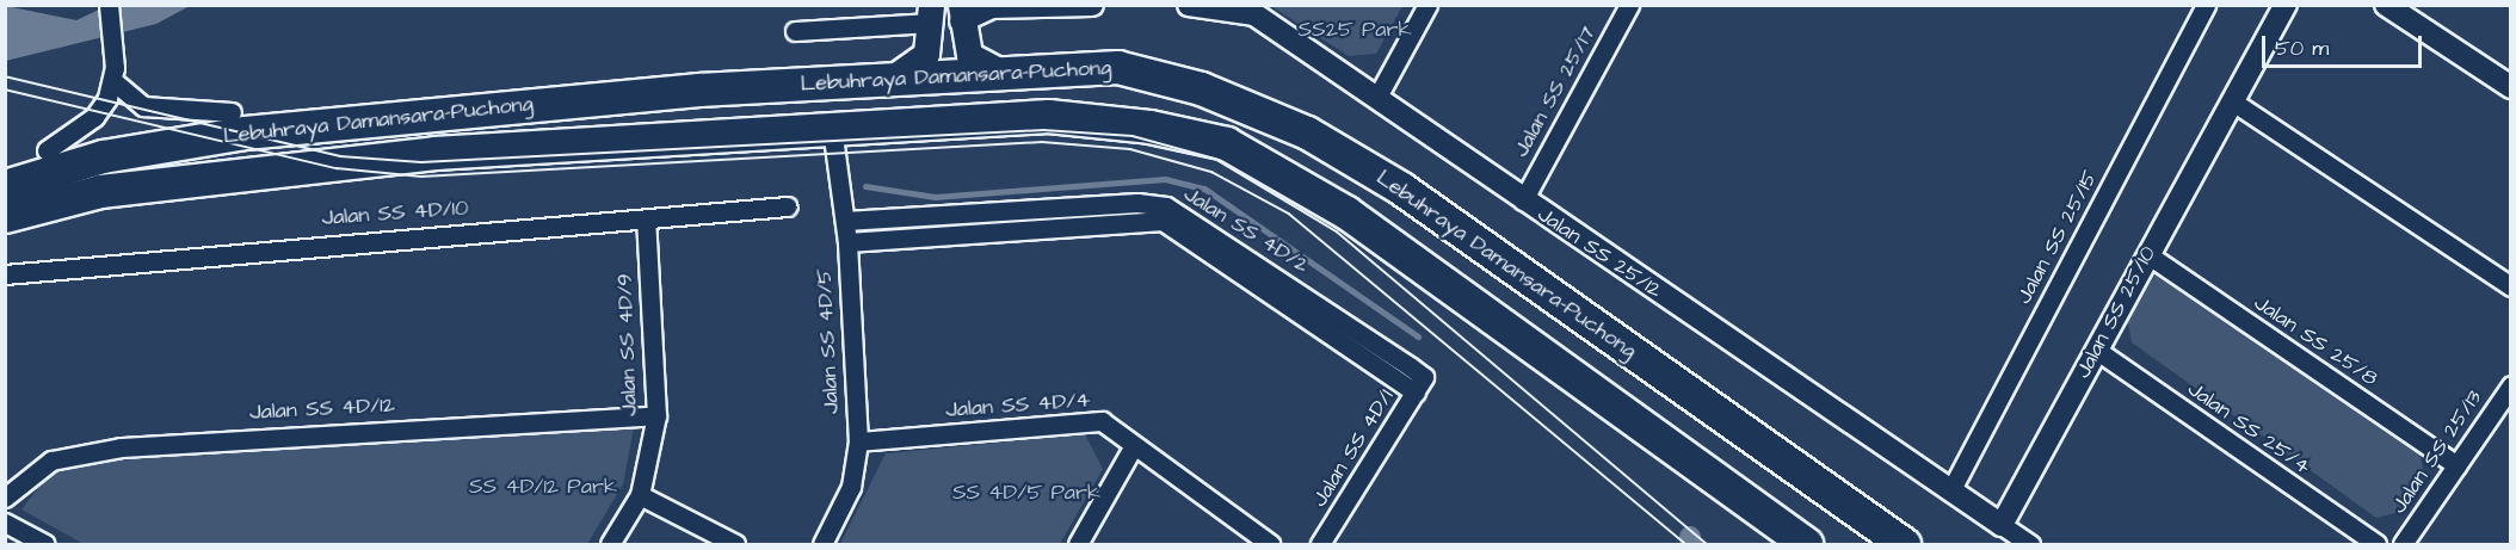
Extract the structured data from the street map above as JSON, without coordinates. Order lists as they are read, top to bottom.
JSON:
{
  "streets": {
    "highway": ["Lebuhraya Damansara–Puchong"],
    "street": [
      "Jalan SS 25/17",
      "Jalan SS 4D/10",
      "Jalan SS 4D/2",
      "Jalan SS 25/15",
      "Jalan SS 25/12",
      "Jalan SS 25/10",
      "Jalan SS 4D/5",
      "Jalan SS 25/8",
      "Jalan SS 4D/9",
      "Jalan SS 4D/4",
      "Jalan SS 4D/12",
      "Jalan SS 25/4",
      "Jalan SS 4D/1",
      "Jalan SS 25/13"
    ]
  },
  "crossings": [
    ["Lebuhraya Damansara–Puchong", "Jalan SS 4D/5"],
    ["Jalan SS 25/17", "Jalan SS 25/12"],
    ["Jalan SS 4D/10", "Jalan SS 4D/9"],
    ["Jalan SS 4D/2", "Jalan SS 4D/5"],
    ["Jalan SS 4D/2", "Jalan SS 4D/1"],
    ["Jalan SS 25/15", "Jalan SS 25/12"],
    ["Jalan SS 25/12", "Jalan SS 25/10"],
    ["Jalan SS 25/10", "Jalan SS 25/8"],
    ["Jalan SS 25/10", "Jalan SS 25/4"],
    ["Jalan SS 4D/5", "Jalan SS 4D/4"],
    ["Jalan SS 25/8", "Jalan SS 25/13"],
    ["Jalan SS 4D/9", "Jalan SS 4D/12"]
  ],
  "parks": ["SS25 Park", "SS 4D/12 Park", "SS 4D/5 Park"],
  "scale_bar": "50 m"
}
